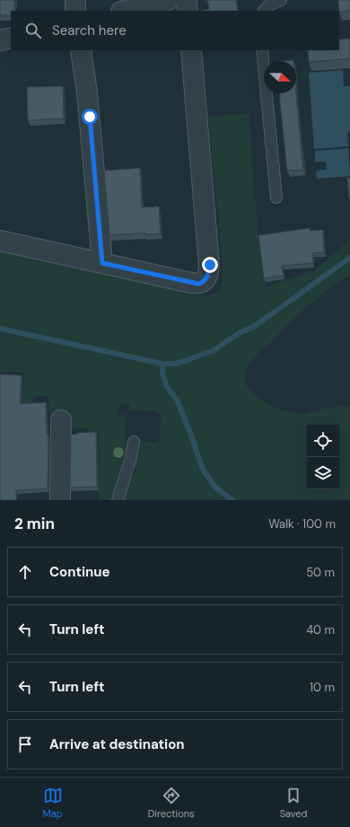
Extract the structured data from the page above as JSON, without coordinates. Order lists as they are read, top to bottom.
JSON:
{
  "north": "right",
  "page": {
    "search": "Search here",
    "heading": ["2 min", "Walk · 100 m"],
    "list": [
      ["Continue", "50 m"],
      ["Turn left", "40 m"],
      ["Turn left", "10 m"],
      "Arrive at destination"
    ],
    "nav": ["Map", "Directions", "Saved"]
  }
}
